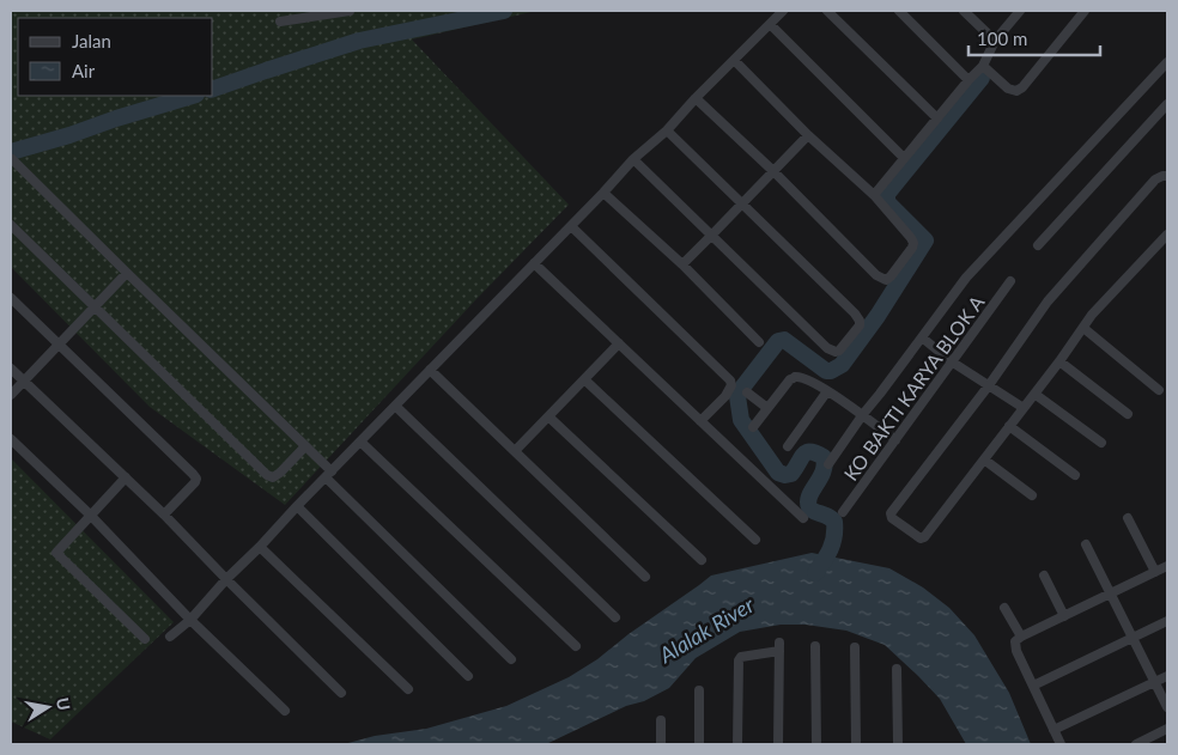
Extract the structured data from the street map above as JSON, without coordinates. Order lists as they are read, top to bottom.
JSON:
{
  "streets": {
    "street": ["KO BAKTI KARYA BLOK A"]
  },
  "water": ["Alalak River"],
  "legend": ["Jalan", "Air"],
  "scale_bar": "100 m",
  "north": "right"
}
